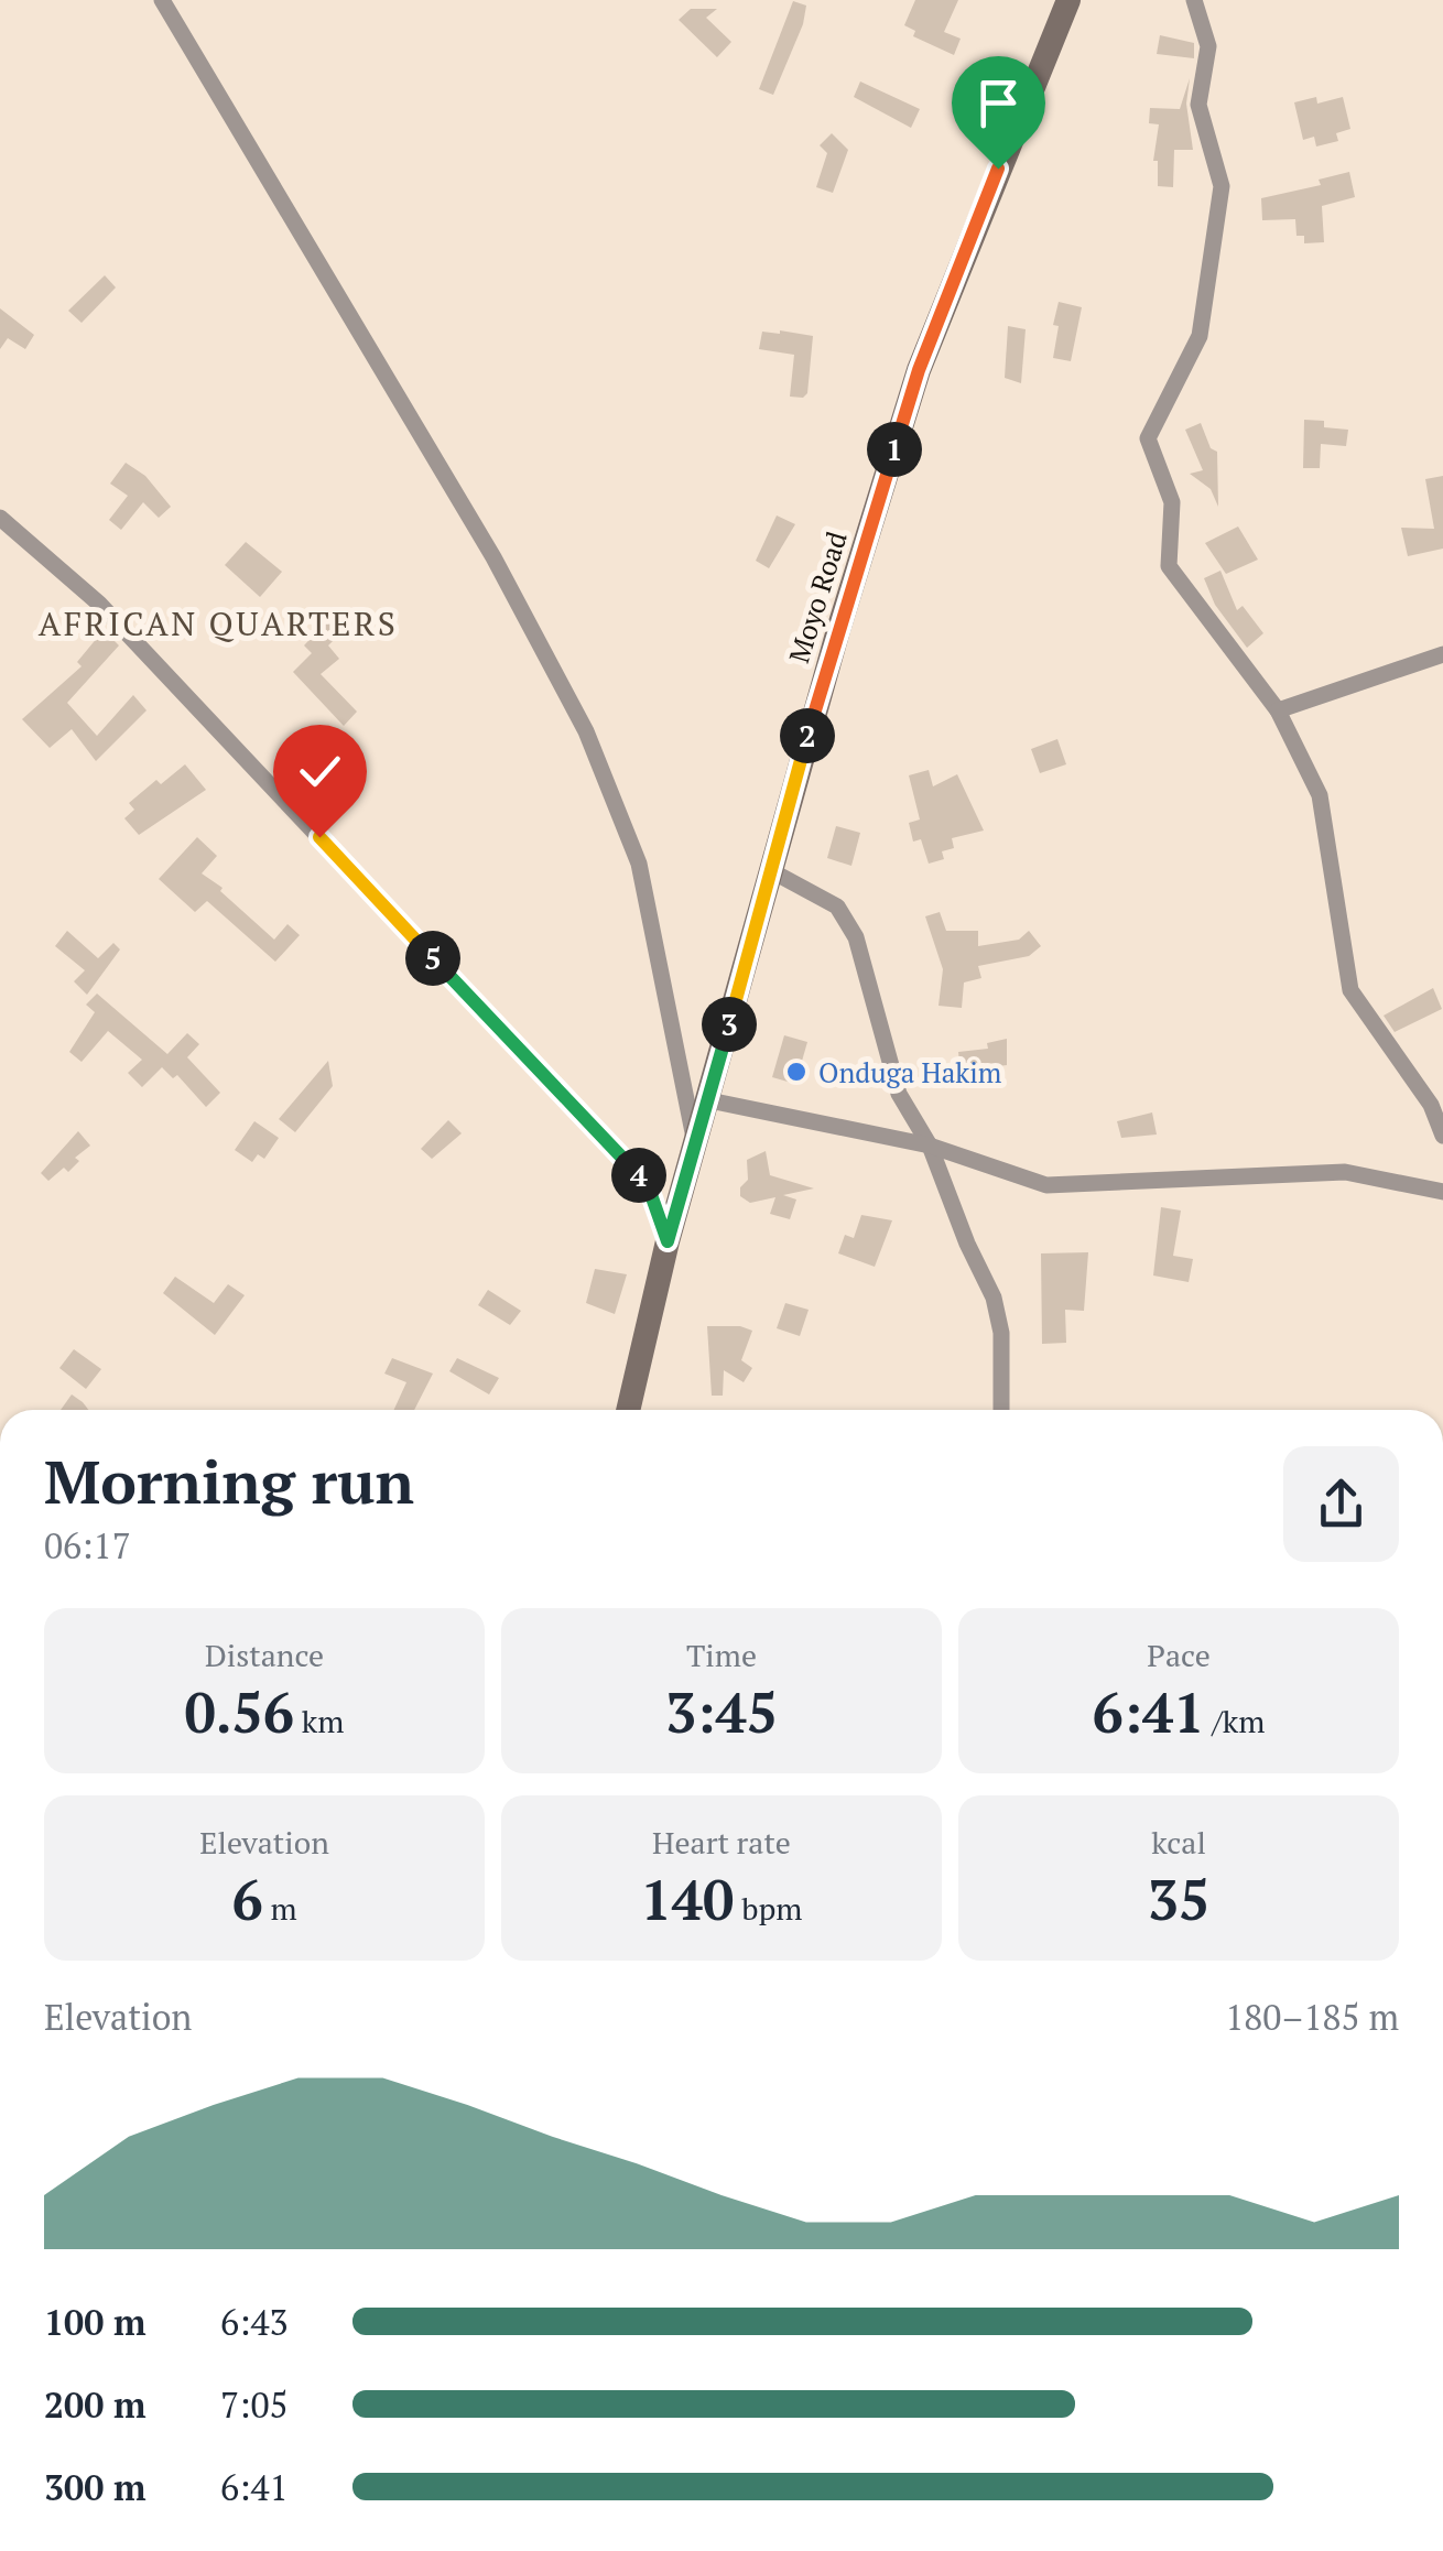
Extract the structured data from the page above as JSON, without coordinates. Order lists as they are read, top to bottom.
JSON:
{
  "streets": {
    "main road": ["Moyo Road"]
  },
  "districts": ["AFRICAN QUARTERS"],
  "places": ["Onduga Hakim"],
  "page": {
    "pins": [
      "1",
      "2",
      "5",
      "3",
      "4"
    ],
    "heading": ["Morning run", "06:17"],
    "stats": [
      ["Distance", "0.56 km"],
      ["Time", "3:45"],
      ["Pace", "6:41 /km"],
      ["Elevation", "6 m"],
      ["Heart rate", "140 bpm"],
      ["kcal", "35"]
    ],
    "chart": ["Elevation", "180–185 m"],
    "list": [
      {
        "name": "100 m",
        "note": "6:43"
      },
      {
        "name": "200 m",
        "note": "7:05"
      },
      {
        "name": "300 m",
        "note": "6:41"
      }
    ]
  }
}
